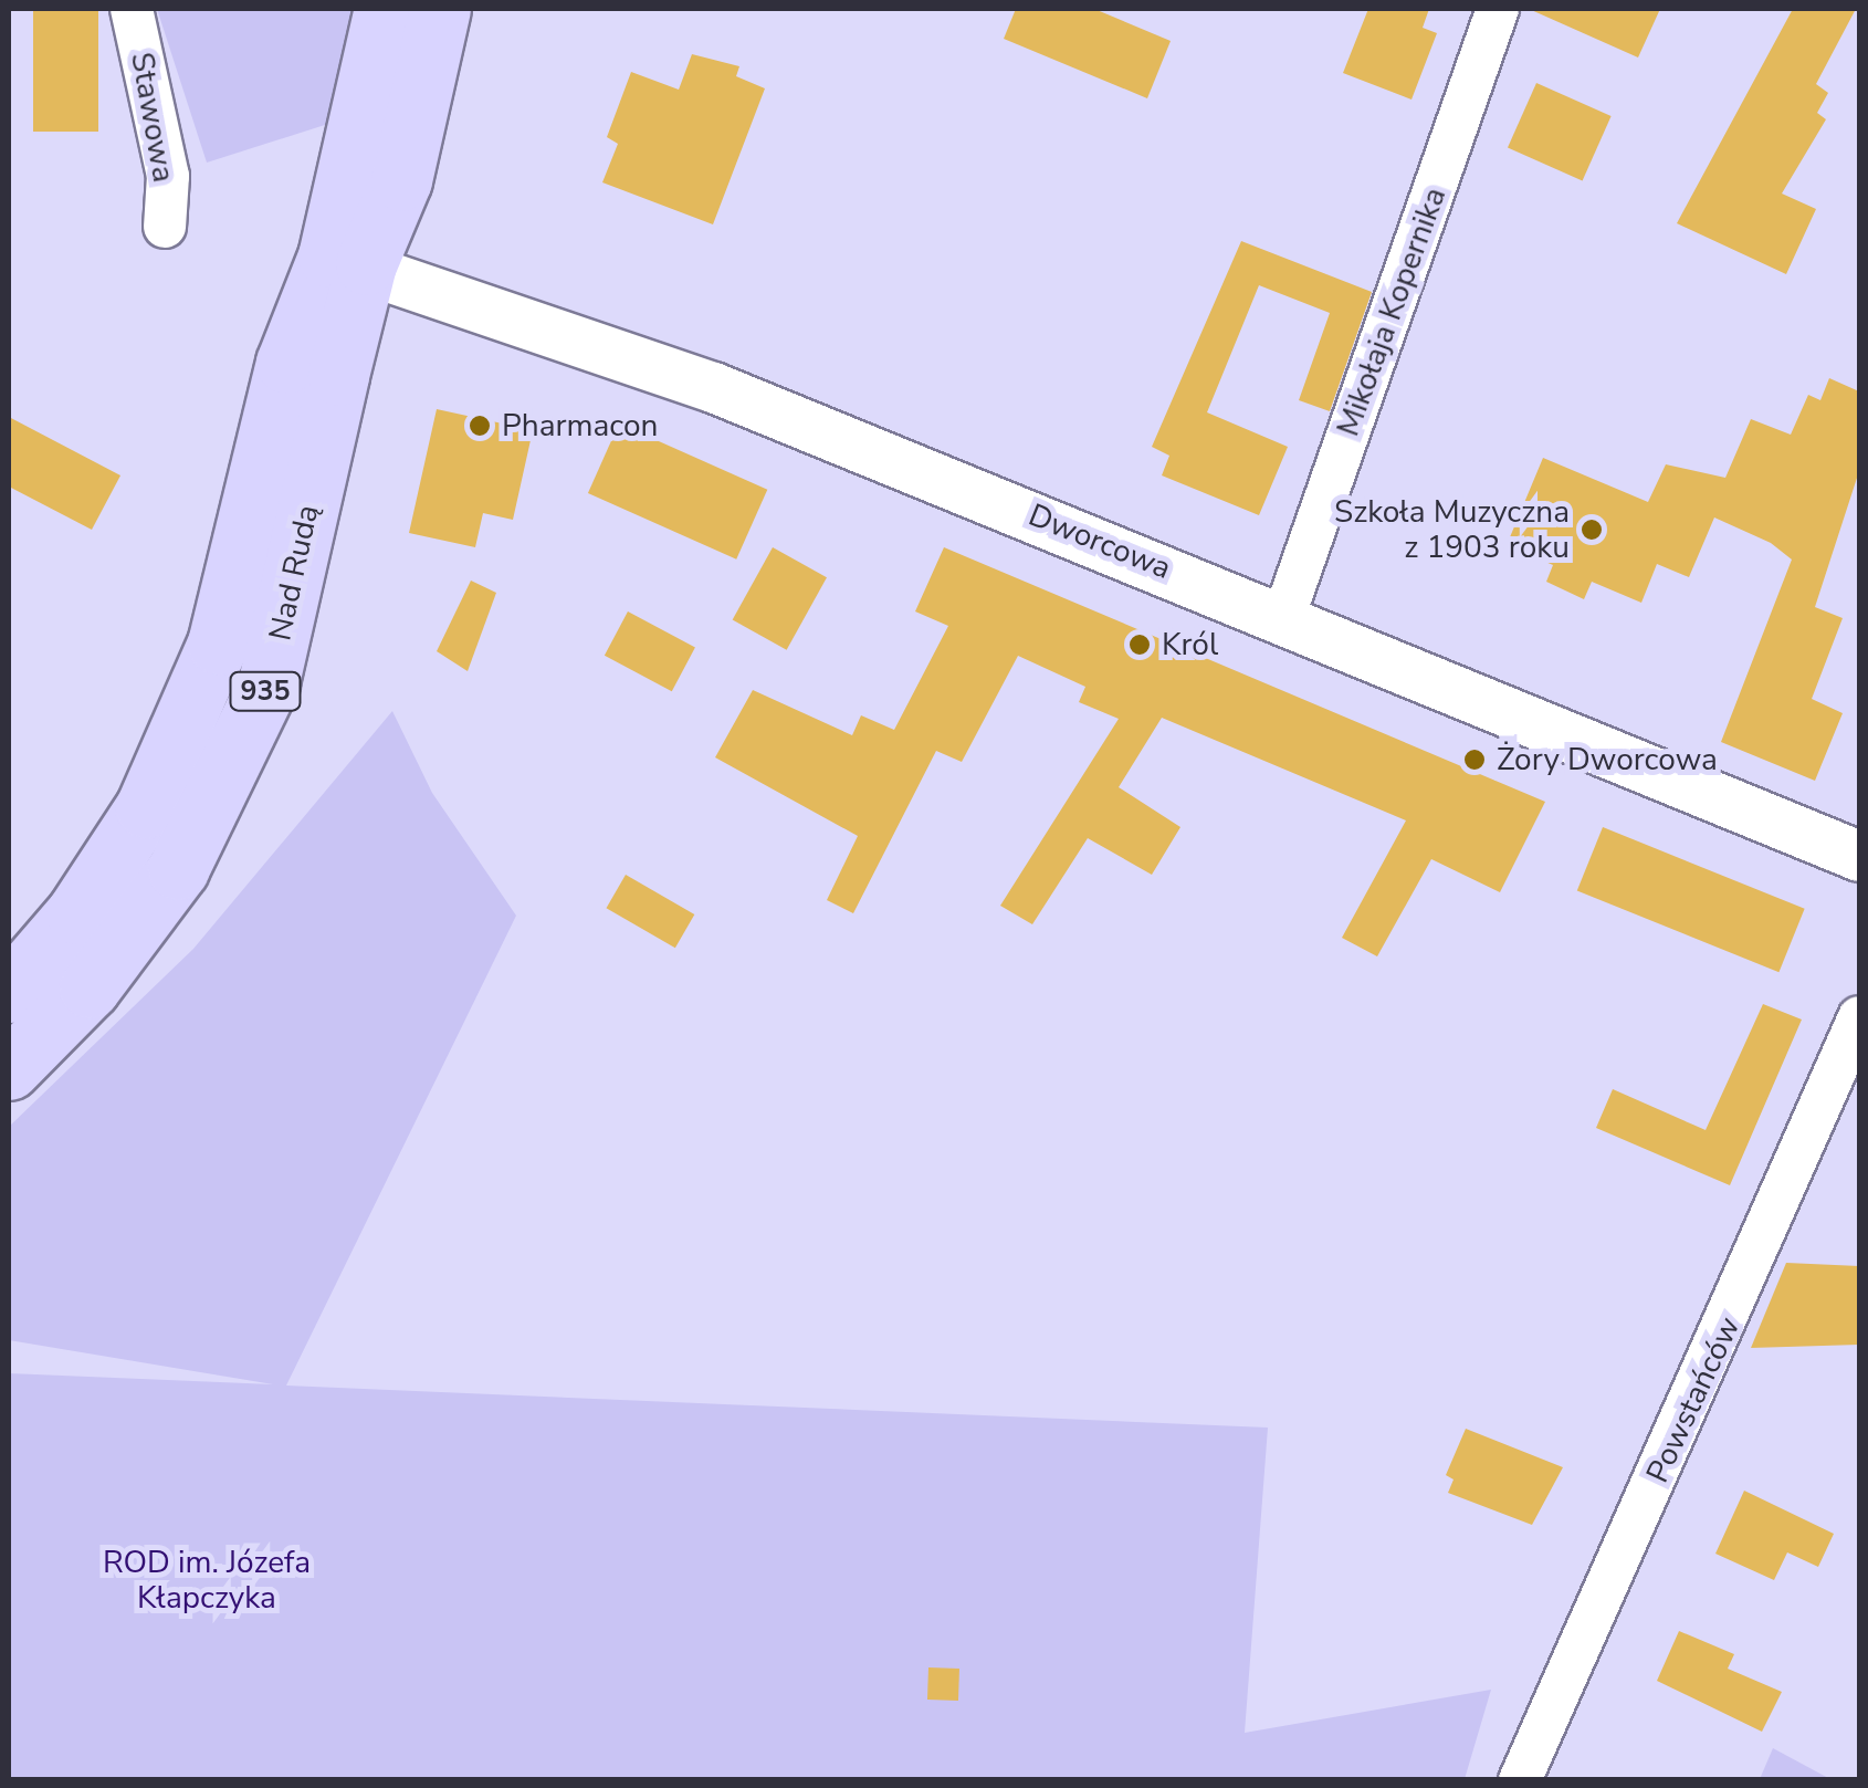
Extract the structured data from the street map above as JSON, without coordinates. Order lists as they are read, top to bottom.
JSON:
{
  "streets": {
    "main road": ["Nad Rudą", "935"],
    "street": [
      "Stawowa",
      "Mikołaja Kopernika",
      "Dworcowa",
      "Powstańców"
    ]
  },
  "crossings": [
    ["Mikołaja Kopernika", "Dworcowa"],
    ["Dworcowa", "Nad Rudą"]
  ],
  "parks": ["ROD im. Józefa Kłapczyka"],
  "places": [
    "Pharmacon",
    "Szkoła Muzyczna z 1903 roku",
    "Król",
    "Żory Dworcowa"
  ]
}
